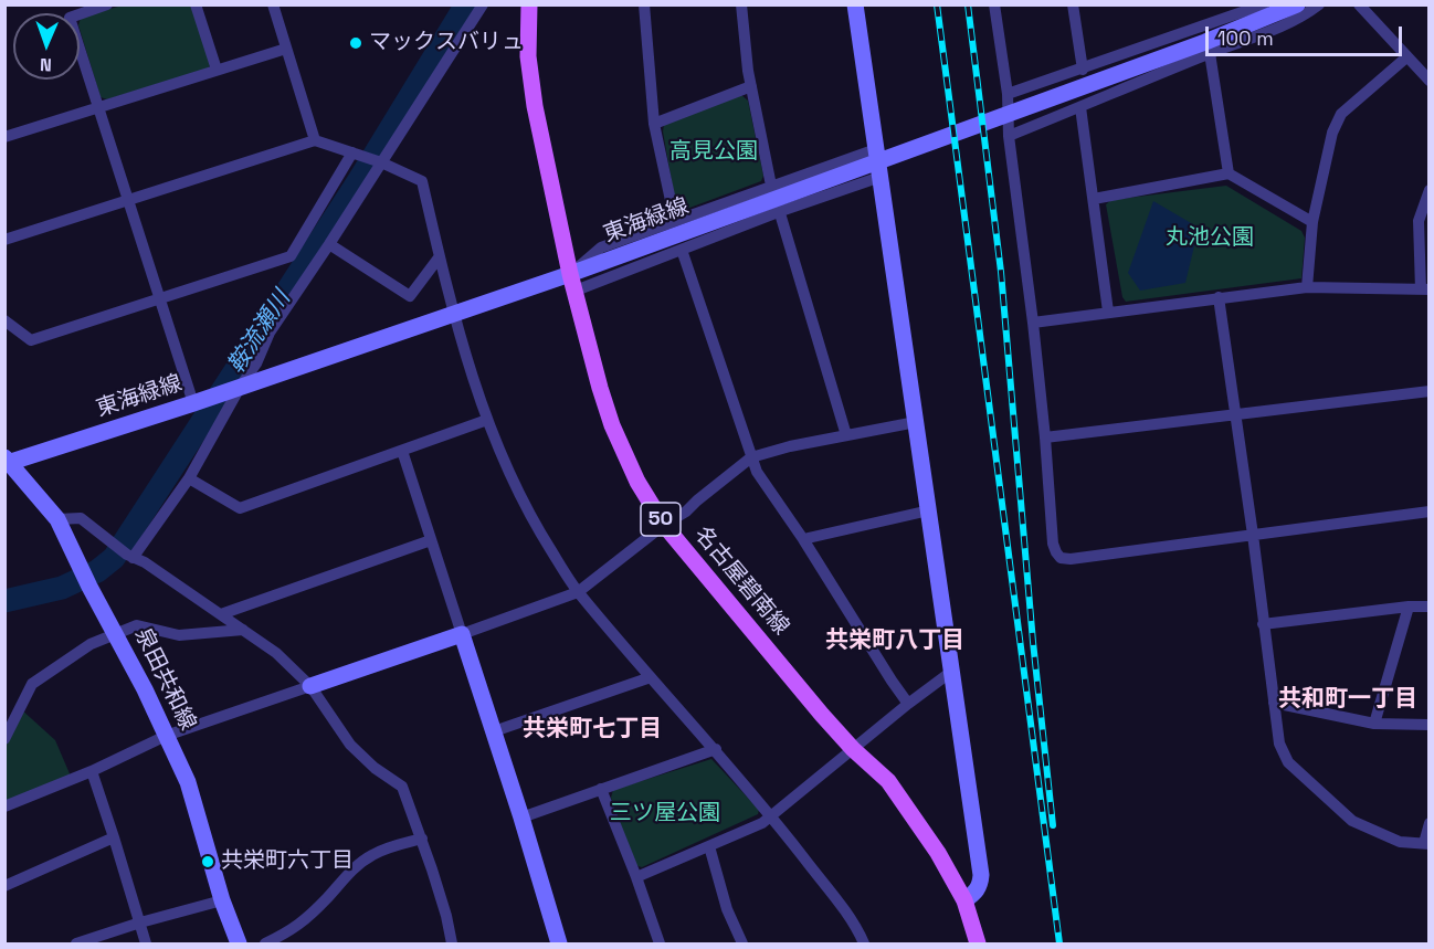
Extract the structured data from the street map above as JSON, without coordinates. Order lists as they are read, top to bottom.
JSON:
{
  "streets": {
    "main road": [
      "東海緑線",
      "50",
      "名古屋碧南線",
      "泉田共和線"
    ]
  },
  "crossings": [
    ["東海緑線", "名古屋碧南線"],
    ["東海緑線", "泉田共和線"]
  ],
  "districts": ["共栄町八丁目", "共和町一丁目", "共栄町七丁目"],
  "water": ["鞍流瀬川"],
  "parks": ["高見公園", "丸池公園", "三ツ屋公園"],
  "places": ["マックスバリュ", "共栄町六丁目"],
  "scale_bar": "100 m",
  "north": "bottom"
}
